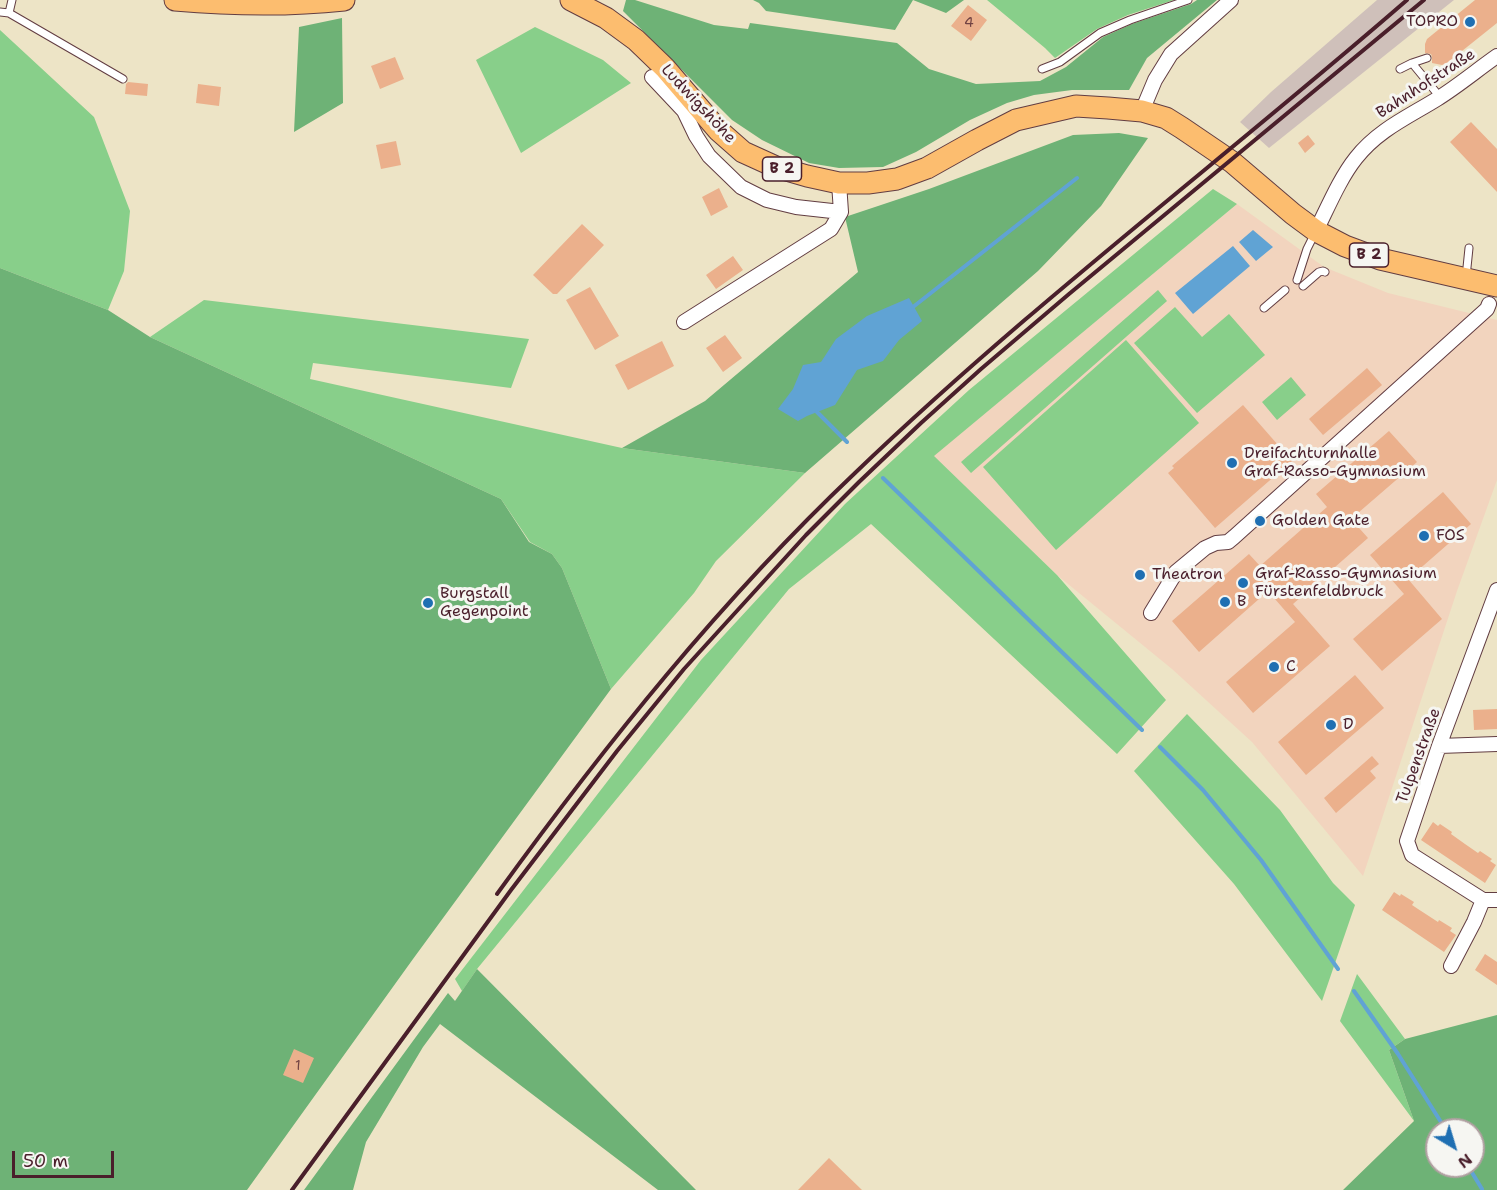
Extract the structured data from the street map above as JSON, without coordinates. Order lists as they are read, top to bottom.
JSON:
{
  "streets": {
    "main road": ["Ludwigshöhe", "B 2"],
    "street": ["Bahnhofstraße", "Tulpenstraße"]
  },
  "crossings": [
    ["Bahnhofstraße", "B 2"],
    ["Ludwigshöhe", "B 2"]
  ],
  "places": [
    "TOPRO",
    "Dreifachturnhalle Graf-Rasso-Gymnasium",
    "Golden Gate",
    "FOS",
    "Theatron",
    "Graf-Rasso-Gymnasium Fürstenfeldbruck",
    "B",
    "Burgstall Gegenpoint",
    "C",
    "D"
  ],
  "house_numbers": ["4", "1"],
  "scale_bar": "50 m",
  "north": "bottom right"
}
